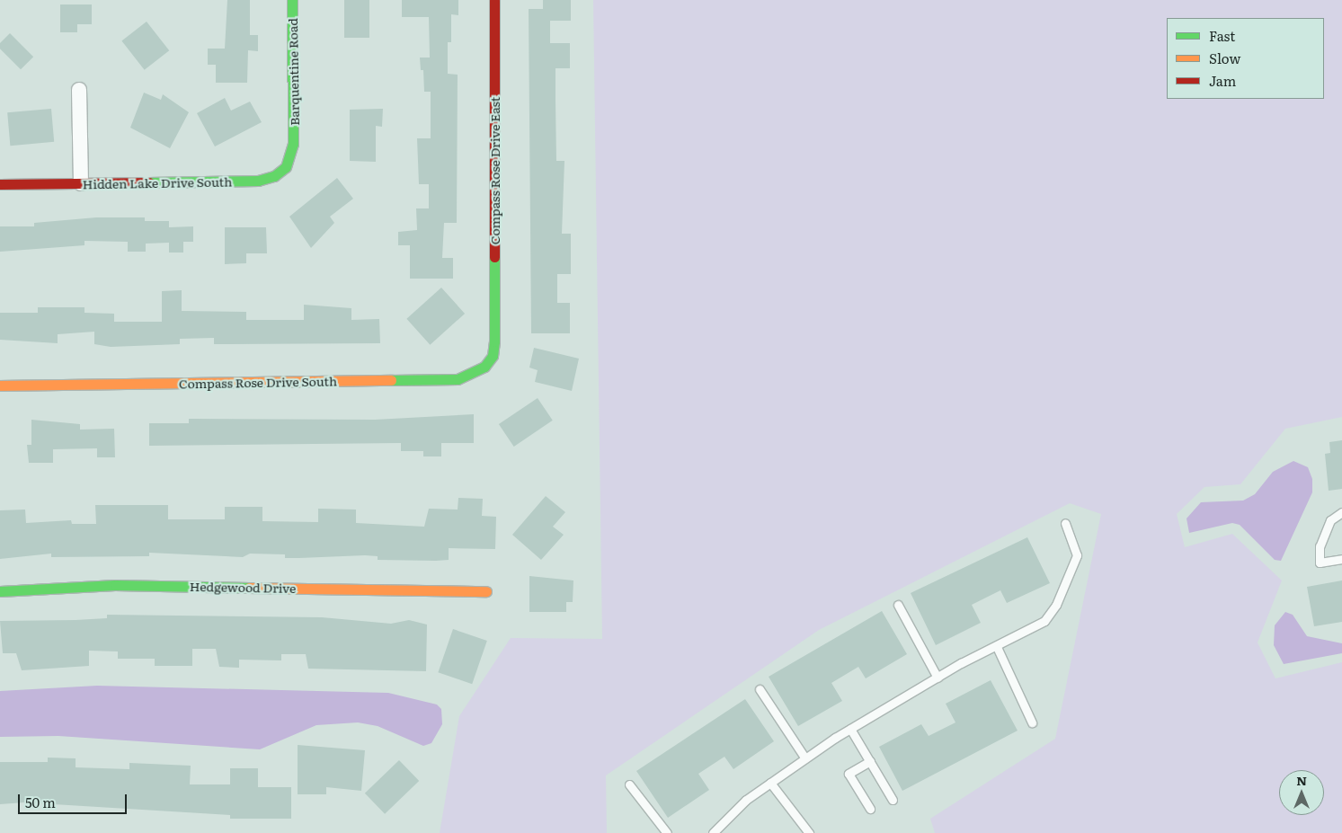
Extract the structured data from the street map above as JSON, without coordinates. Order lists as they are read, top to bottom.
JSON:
{
  "streets": {
    "street": [
      "Barquentine Road",
      "Compass Rose Drive East",
      "Hidden Lake Drive South",
      "Compass Rose Drive South",
      "Hedgewood Drive"
    ]
  },
  "crossings": [
    ["Barquentine Road", "Hidden Lake Drive South"],
    ["Compass Rose Drive East", "Compass Rose Drive South"]
  ],
  "legend": ["Fast", "Slow", "Jam"],
  "scale_bar": "50 m",
  "north": "top"
}
